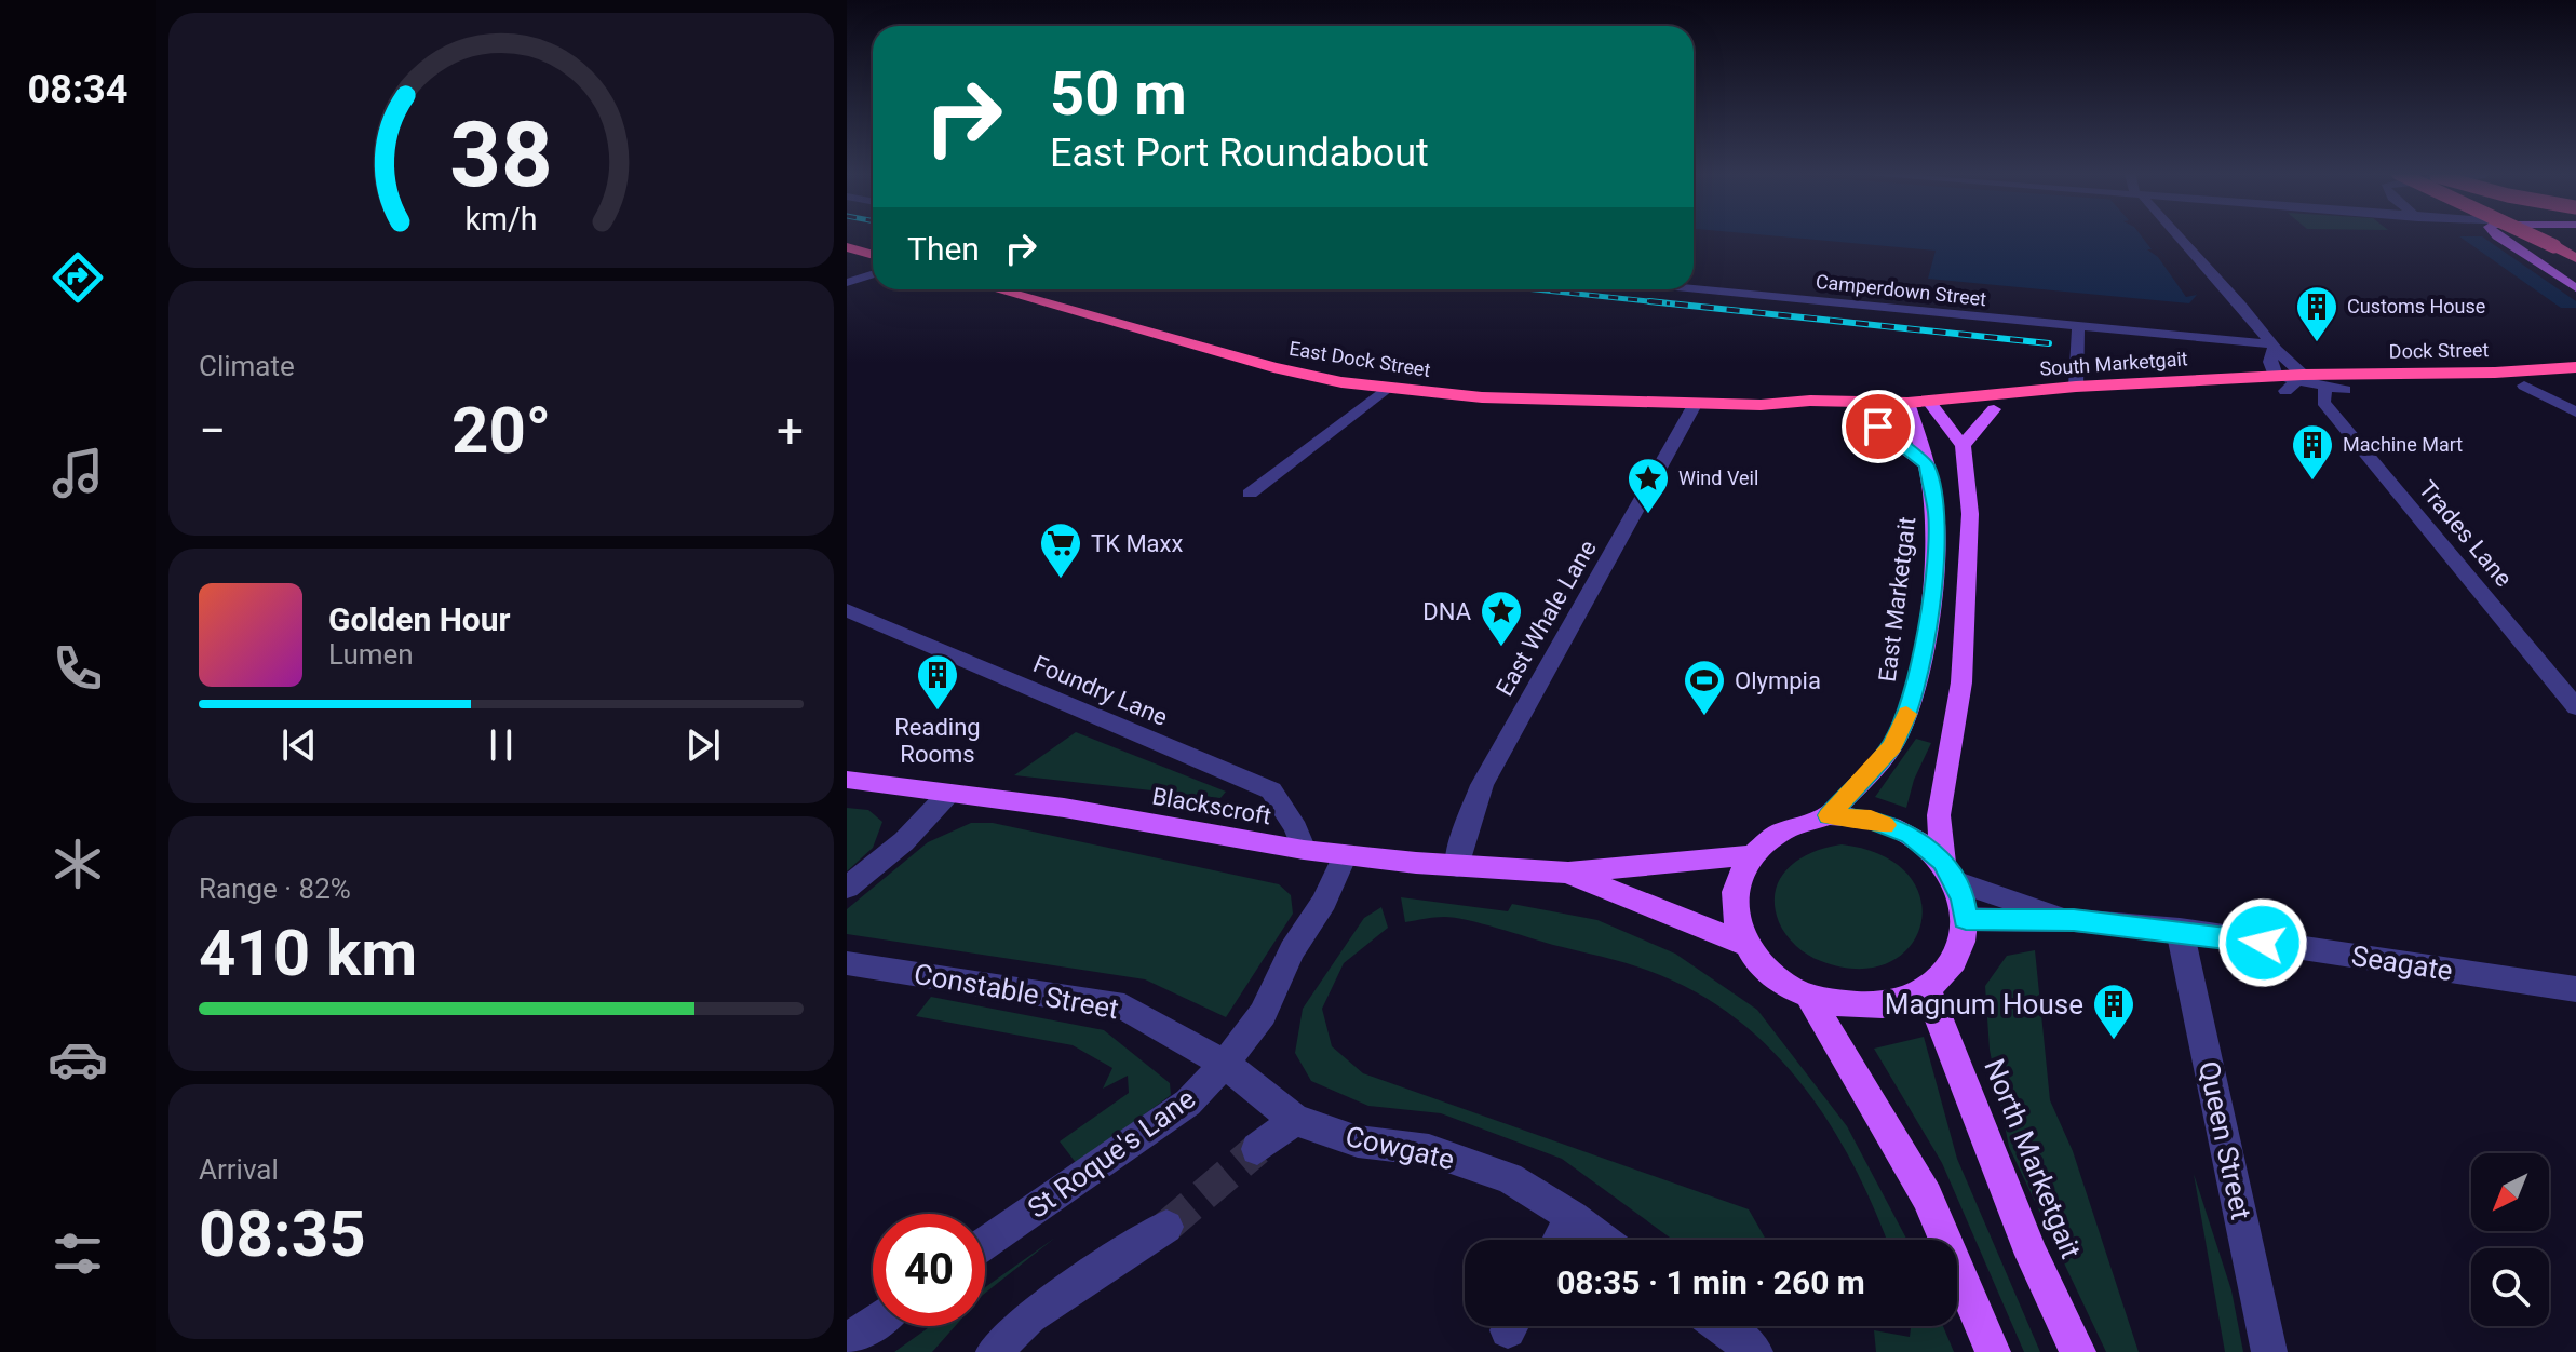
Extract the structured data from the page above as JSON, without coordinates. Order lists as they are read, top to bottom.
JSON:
{
  "streets": {
    "highway": ["Dock Street", "East Dock Street", "South Marketgait"],
    "main road": ["East Marketgait", "Blackscroft", "North Marketgait"],
    "street": [
      "Camperdown Street",
      "Trades Lane",
      "East Whale Lane",
      "Foundry Lane",
      "Seagate",
      "Constable Street",
      "Queen Street",
      "Cowgate",
      "St Roque's Lane"
    ]
  },
  "crossings": [
    ["Dock Street", "South Marketgait"],
    ["Dock Street", "Trades Lane"],
    ["East Dock Street", "South Marketgait"],
    ["East Dock Street", "East Marketgait"],
    ["East Dock Street", "East Whale Lane"],
    ["South Marketgait", "Trades Lane"],
    ["East Marketgait", "Blackscroft"],
    ["East Marketgait", "Seagate"],
    ["East Marketgait", "North Marketgait"],
    ["East Whale Lane", "Blackscroft"],
    ["Foundry Lane", "Blackscroft"],
    ["Blackscroft", "Seagate"],
    ["Blackscroft", "St Roque's Lane"],
    ["Blackscroft", "North Marketgait"],
    ["Seagate", "Queen Street"],
    ["Seagate", "North Marketgait"],
    ["Constable Street", "Cowgate"],
    ["Constable Street", "St Roque's Lane"],
    ["Cowgate", "St Roque's Lane"]
  ],
  "places": {
    "building": [
      "Customs House",
      "Machine Mart",
      "Reading Rooms",
      "Magnum House"
    ],
    "place": ["Wind Veil", "DNA"],
    "supermarket": ["TK Maxx"],
    "sports": ["Olympia"]
  },
  "north": "bottom left",
  "page": {
    "tabs": "08:34",
    "turn": ["50 m", "East Port Roundabout"],
    "then": "Then",
    "tile": [
      "Climate",
      ["Range · 82%", "410 km"],
      ["Arrival", "08:35"]
    ],
    "heat": ["−", "20°", "+"],
    "song": ["Golden Hour", "Lumen"],
    "limit": "40",
    "trip": "08:35 · 1 min · 260 m",
    "gauge": ["38", "km/h"]
  }
}
